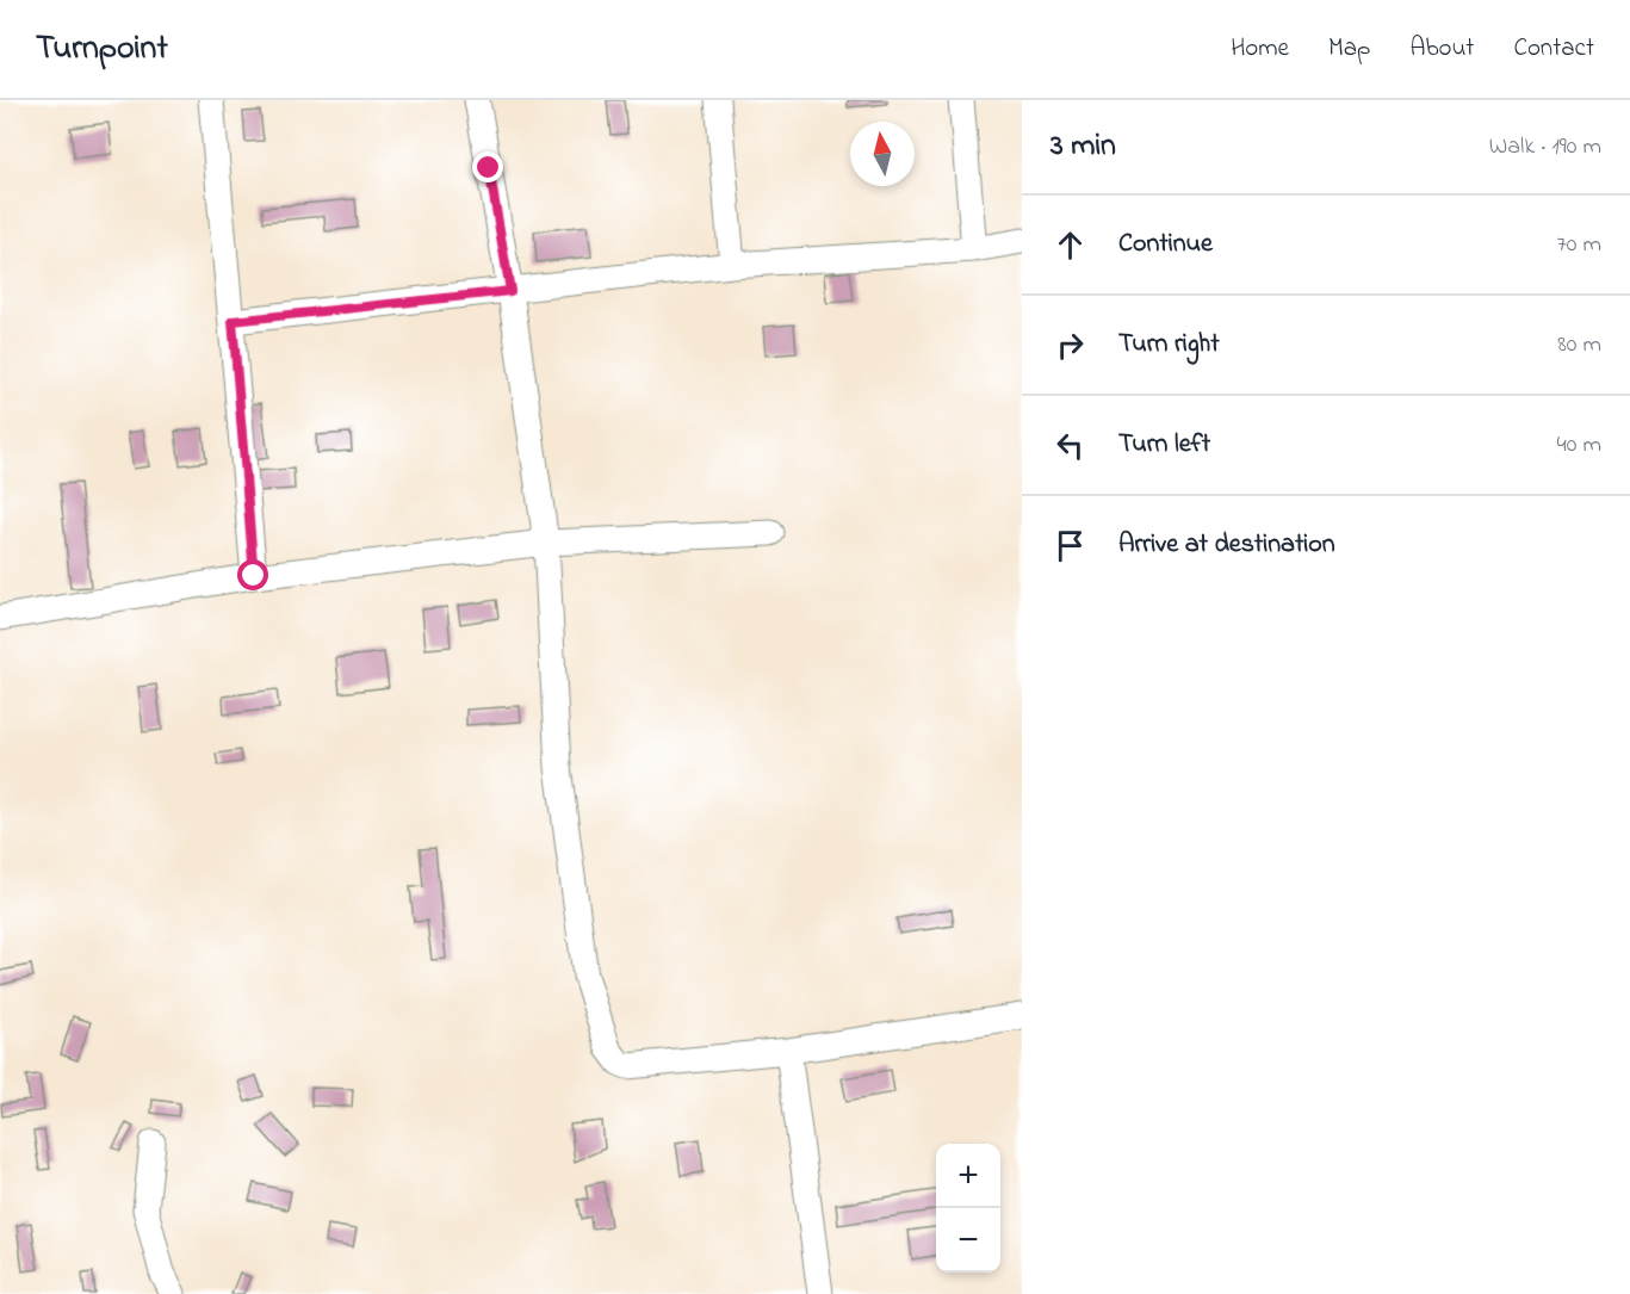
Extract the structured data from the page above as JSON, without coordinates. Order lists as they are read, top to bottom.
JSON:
{
  "north": "top",
  "page": {
    "header": "Turnpoint",
    "nav": [
      "Home",
      "Map",
      "About",
      "Contact"
    ],
    "heading": ["3 min", "Walk · 190 m"],
    "list": [
      ["Continue", "70 m"],
      ["Turn right", "80 m"],
      ["Turn left", "40 m"],
      "Arrive at destination"
    ],
    "map_buttons": ["+", "−"]
  }
}
